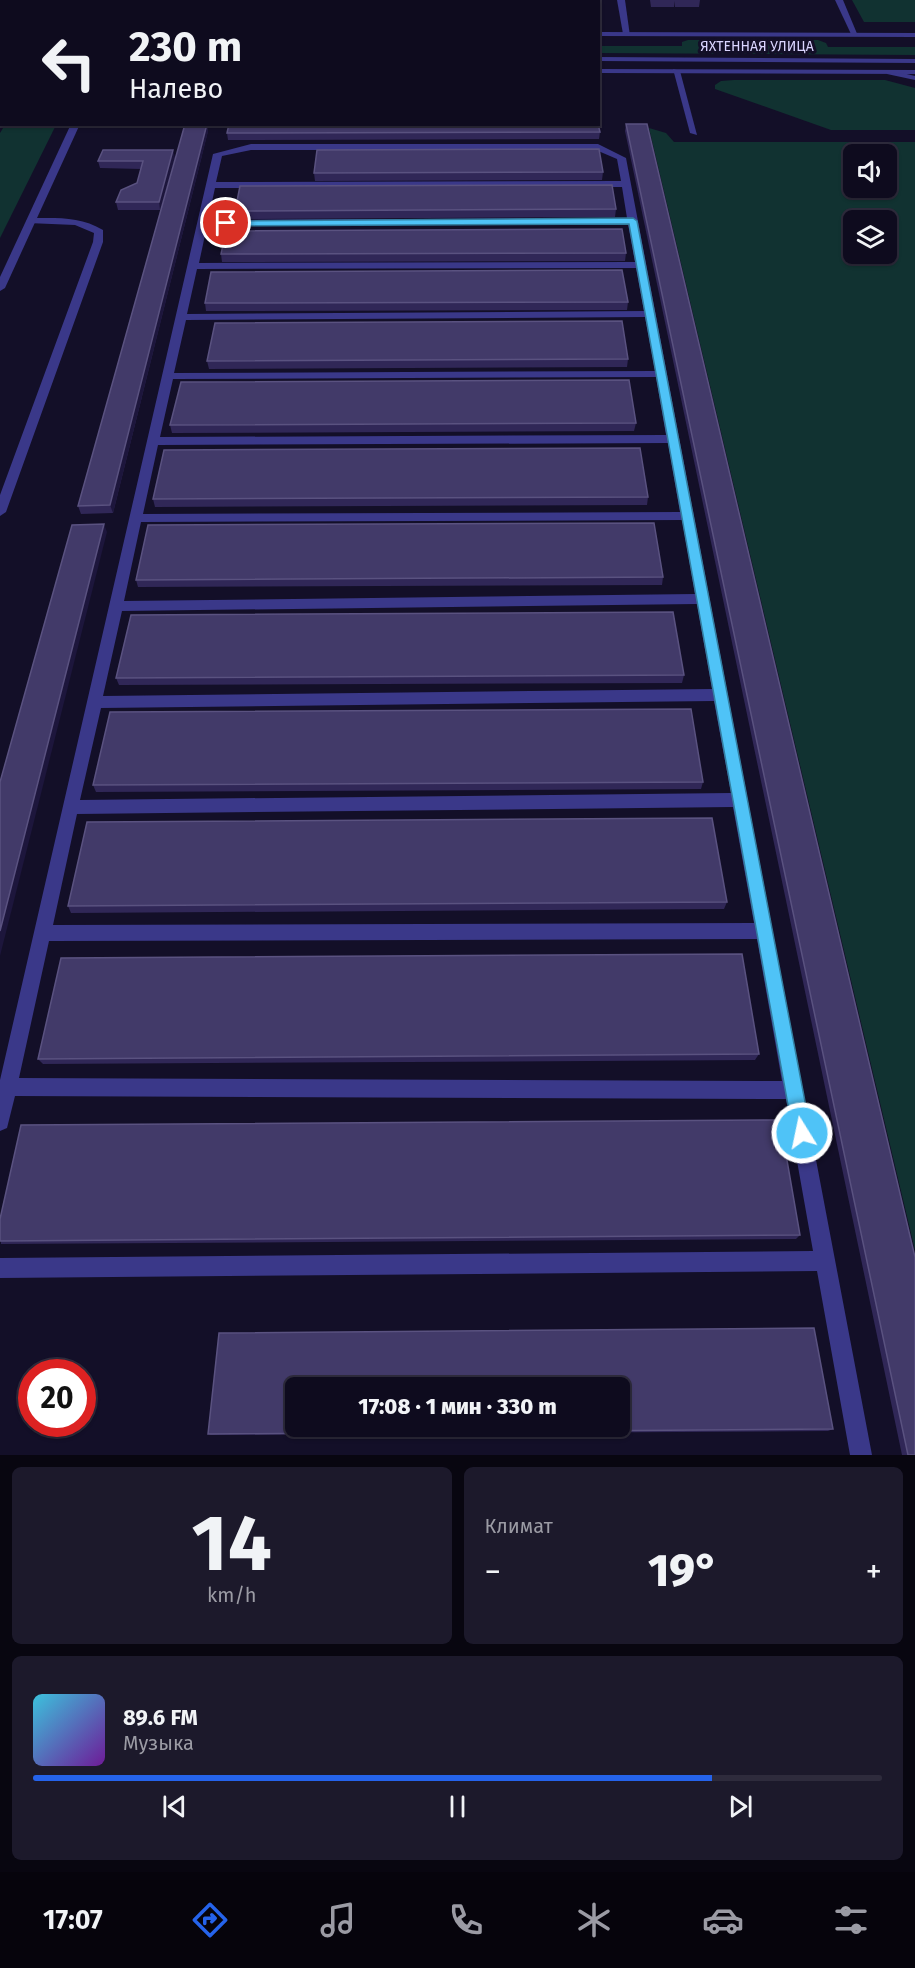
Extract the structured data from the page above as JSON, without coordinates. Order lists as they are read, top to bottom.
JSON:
{
  "streets": {
    "street": ["ЯХТЕННАЯ УЛИЦА"]
  },
  "page": {
    "turn": ["230 m", "Налево"],
    "limit": "20",
    "trip": "17:08 · 1 мин · 330 m",
    "tile": [
      ["14", "km/h"],
      "Климат"
    ],
    "heat": ["−", "19°", "+"],
    "song": ["89.6 FM", "Музыка"],
    "tabs": "17:07"
  }
}
